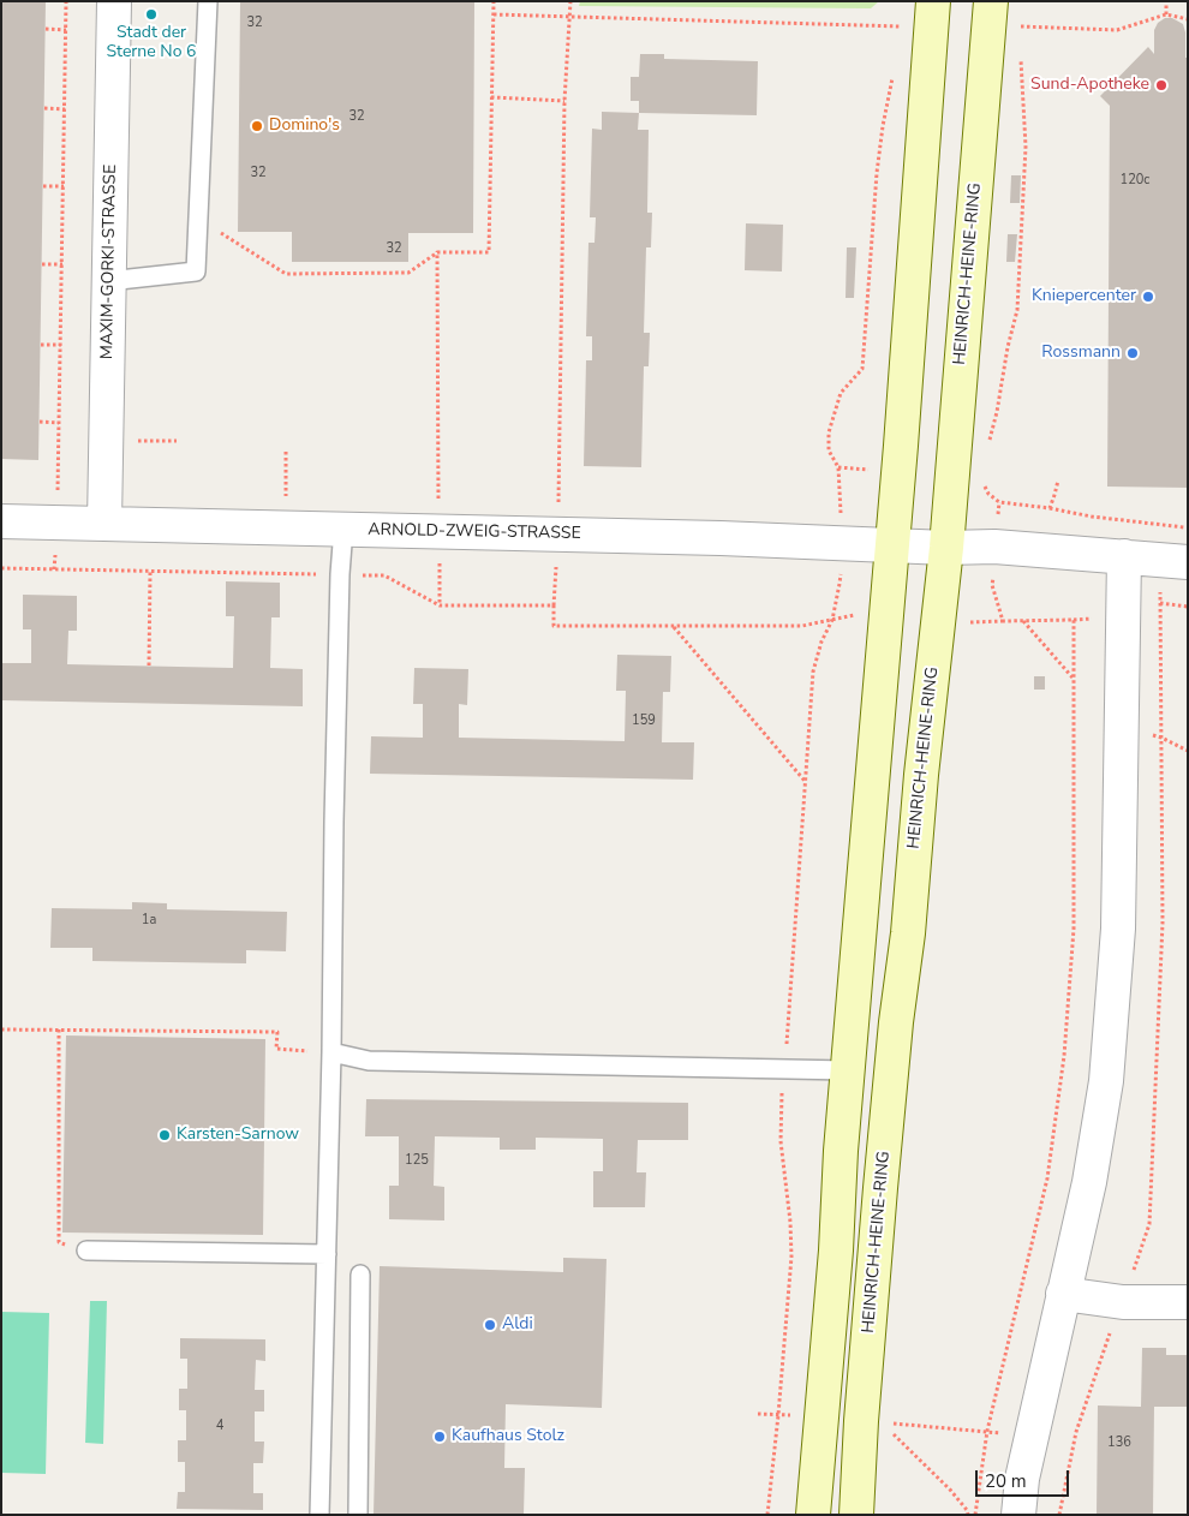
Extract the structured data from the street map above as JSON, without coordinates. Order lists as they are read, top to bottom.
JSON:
{
  "streets": {
    "main road": ["HEINRICH-HEINE-RING"],
    "street": ["MAXIM-GORKI-STRASSE", "ARNOLD-ZWEIG-STRASSE"]
  },
  "crossings": [
    ["MAXIM-GORKI-STRASSE", "ARNOLD-ZWEIG-STRASSE"],
    ["HEINRICH-HEINE-RING", "ARNOLD-ZWEIG-STRASSE"]
  ],
  "places": [
    "Stadt der Sterne No 6",
    "Sund-Apotheke",
    "Domino's",
    "Kniepercenter",
    "Rossmann",
    "Karsten-Sarnow",
    "Aldi",
    "Kaufhaus Stolz"
  ],
  "house_numbers": [
    "32",
    "32",
    "32",
    "120c",
    "32",
    "159",
    "1a",
    "125",
    "4",
    "136"
  ],
  "scale_bar": "20 m"
}
